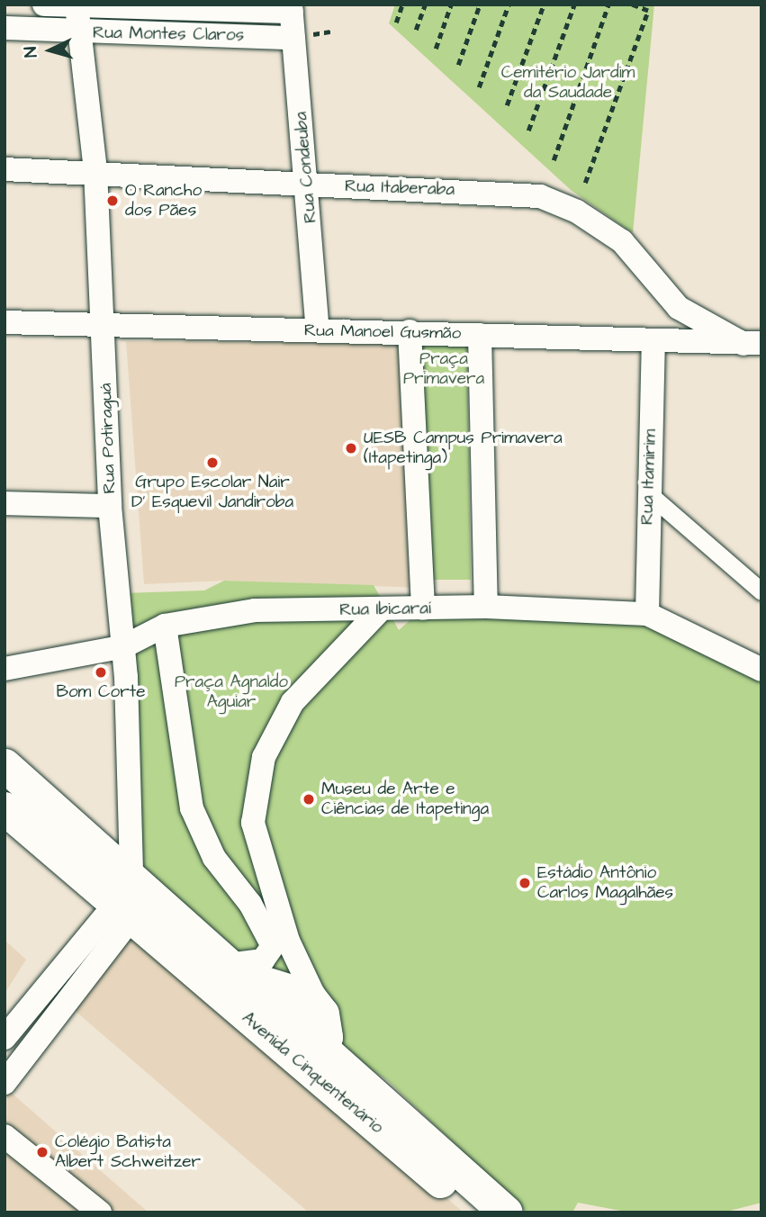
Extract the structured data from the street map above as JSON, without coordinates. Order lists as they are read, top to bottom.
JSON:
{
  "streets": {
    "main road": ["Avenida Cinquentenário"],
    "street": [
      "Rua Montes Claros",
      "Rua Condeuba",
      "Rua Itaberaba",
      "Rua Manoel Gusmão",
      "Rua Potiraguá",
      "Rua Itamirim",
      "Rua Ibicaraí"
    ]
  },
  "crossings": [
    ["Rua Montes Claros", "Rua Condeuba"],
    ["Rua Montes Claros", "Rua Potiraguá"],
    ["Rua Condeuba", "Rua Itaberaba"],
    ["Rua Condeuba", "Rua Manoel Gusmão"],
    ["Rua Itaberaba", "Rua Manoel Gusmão"],
    ["Rua Itaberaba", "Rua Potiraguá"],
    ["Rua Manoel Gusmão", "Rua Potiraguá"],
    ["Rua Manoel Gusmão", "Rua Itamirim"],
    ["Rua Potiraguá", "Rua Ibicaraí"],
    ["Rua Potiraguá", "Avenida Cinquentenário"],
    ["Rua Itamirim", "Rua Ibicaraí"]
  ],
  "parks": ["Cemitério Jardim da Saudade", "Praça Primavera", "Praça Agnaldo Aguiar"],
  "places": [
    "O Rancho dos Pães",
    "UESB Campus Primavera (Itapetinga)",
    "Grupo Escolar Nair D' Esquevil Jandiroba",
    "Bom Corte",
    "Museu de Arte e Ciências de Itapetinga",
    "Estádio Antônio Carlos Magalhães",
    "Colégio Batista Albert Schweitzer"
  ],
  "north": "left"
}
